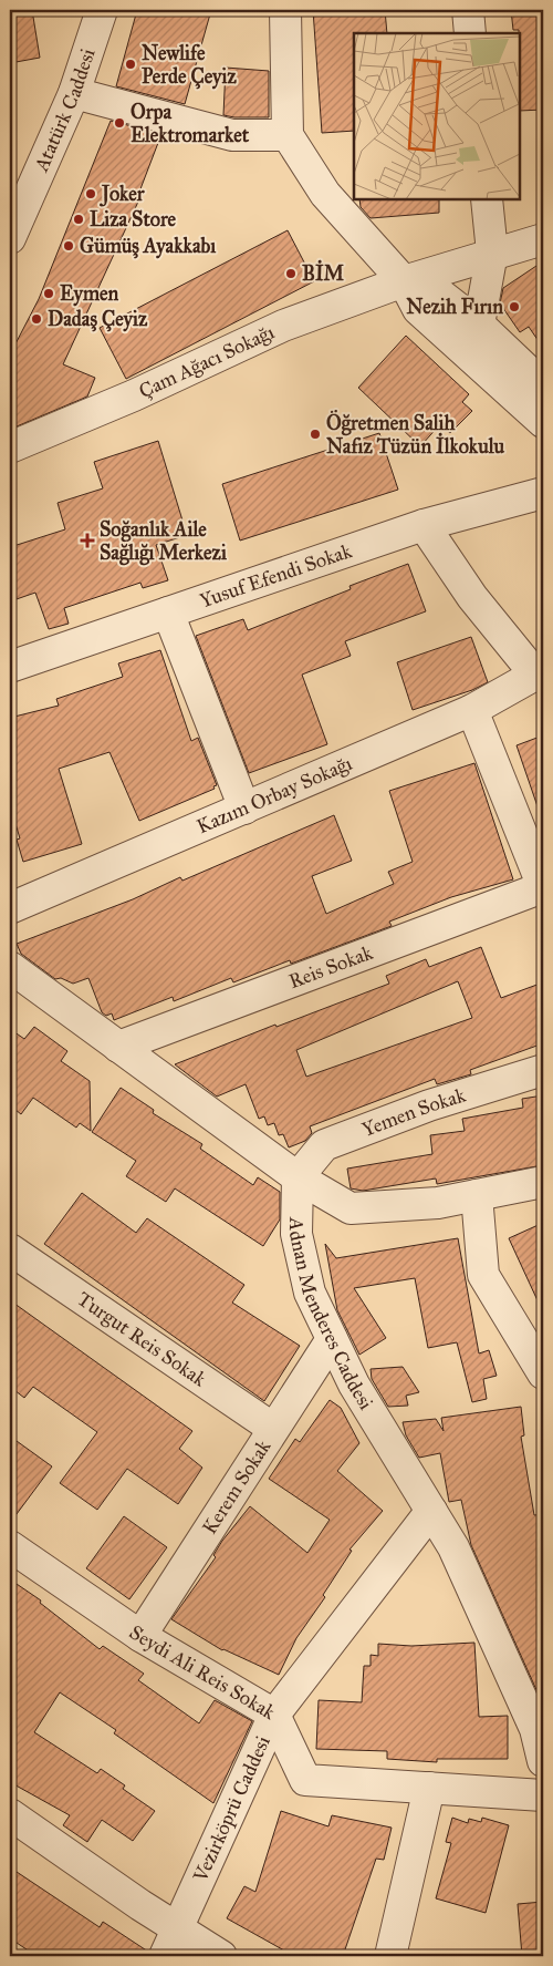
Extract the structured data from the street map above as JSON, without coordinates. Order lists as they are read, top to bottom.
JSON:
{
  "streets": {
    "street": [
      "Atatürk Caddesi",
      "Çam Ağacı Sokağı",
      "Yusuf Efendi Sokak",
      "Kazım Orbay Sokağı",
      "Reis Sokak",
      "Yemen Sokak",
      "Adnan Menderes Caddesi",
      "Turgut Reis Sokak",
      "Kerem Sokak",
      "Seydi Ali Reis Sokak",
      "Vezirköprü Caddesi"
    ]
  },
  "crossings": [
    ["Yusuf Efendi Sokak", "Kazım Orbay Sokağı"],
    ["Yemen Sokak", "Adnan Menderes Caddesi"],
    ["Adnan Menderes Caddesi", "Kerem Sokak"],
    ["Adnan Menderes Caddesi", "Vezirköprü Caddesi"],
    ["Turgut Reis Sokak", "Kerem Sokak"],
    ["Kerem Sokak", "Seydi Ali Reis Sokak"],
    ["Seydi Ali Reis Sokak", "Vezirköprü Caddesi"]
  ],
  "places": {
    "other": [
      "Newlife Perde Çeyiz",
      "Orpa Elektromarket",
      "Joker",
      "Liza Store",
      "Gümüş Ayakkabı",
      "BİM",
      "Eymen",
      "Nezih Fırın",
      "Dadaş Çeyiz",
      "Öğretmen Salih Nafız Tüzün İlkokulu"
    ],
    "health": ["Soğanlık Aile Sağlığı Merkezi"]
  }
}
